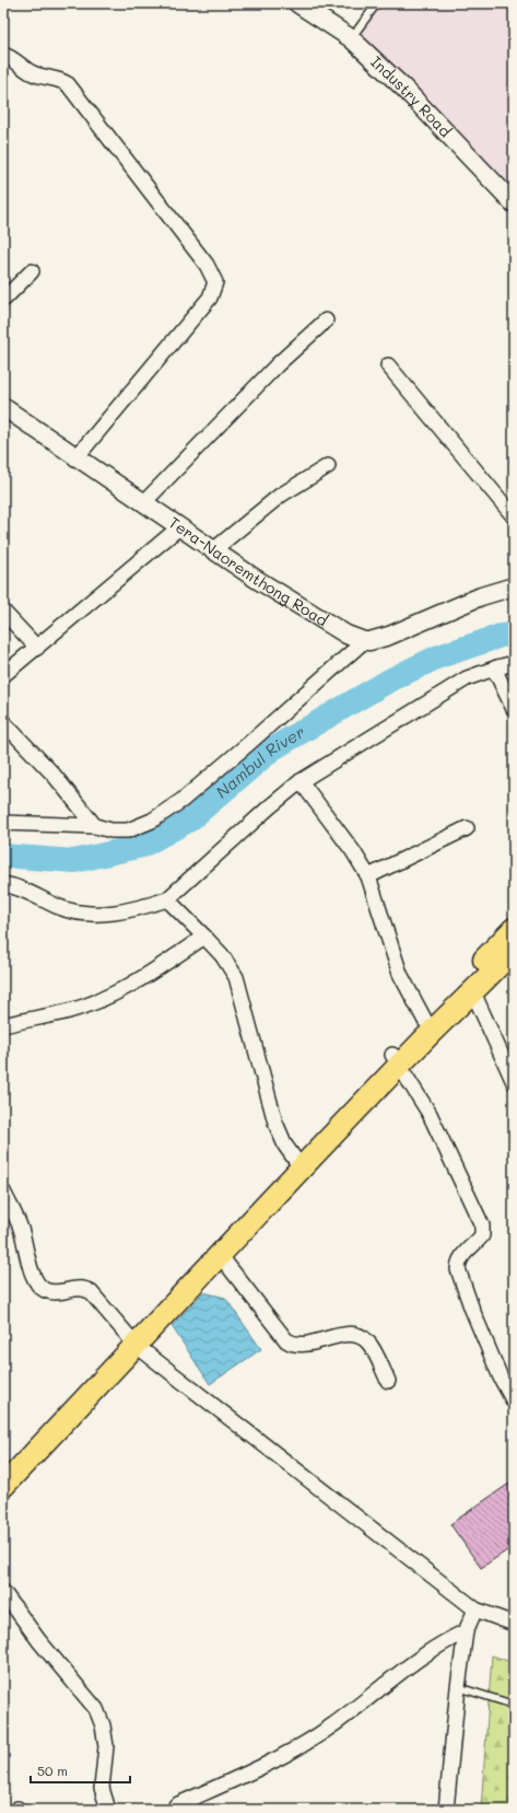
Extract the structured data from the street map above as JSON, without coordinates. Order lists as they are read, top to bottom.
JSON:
{
  "streets": {
    "street": ["Industry Road", "Tera-Naoremthong Road"]
  },
  "water": ["Nambul River"],
  "scale_bar": "50 m"
}
